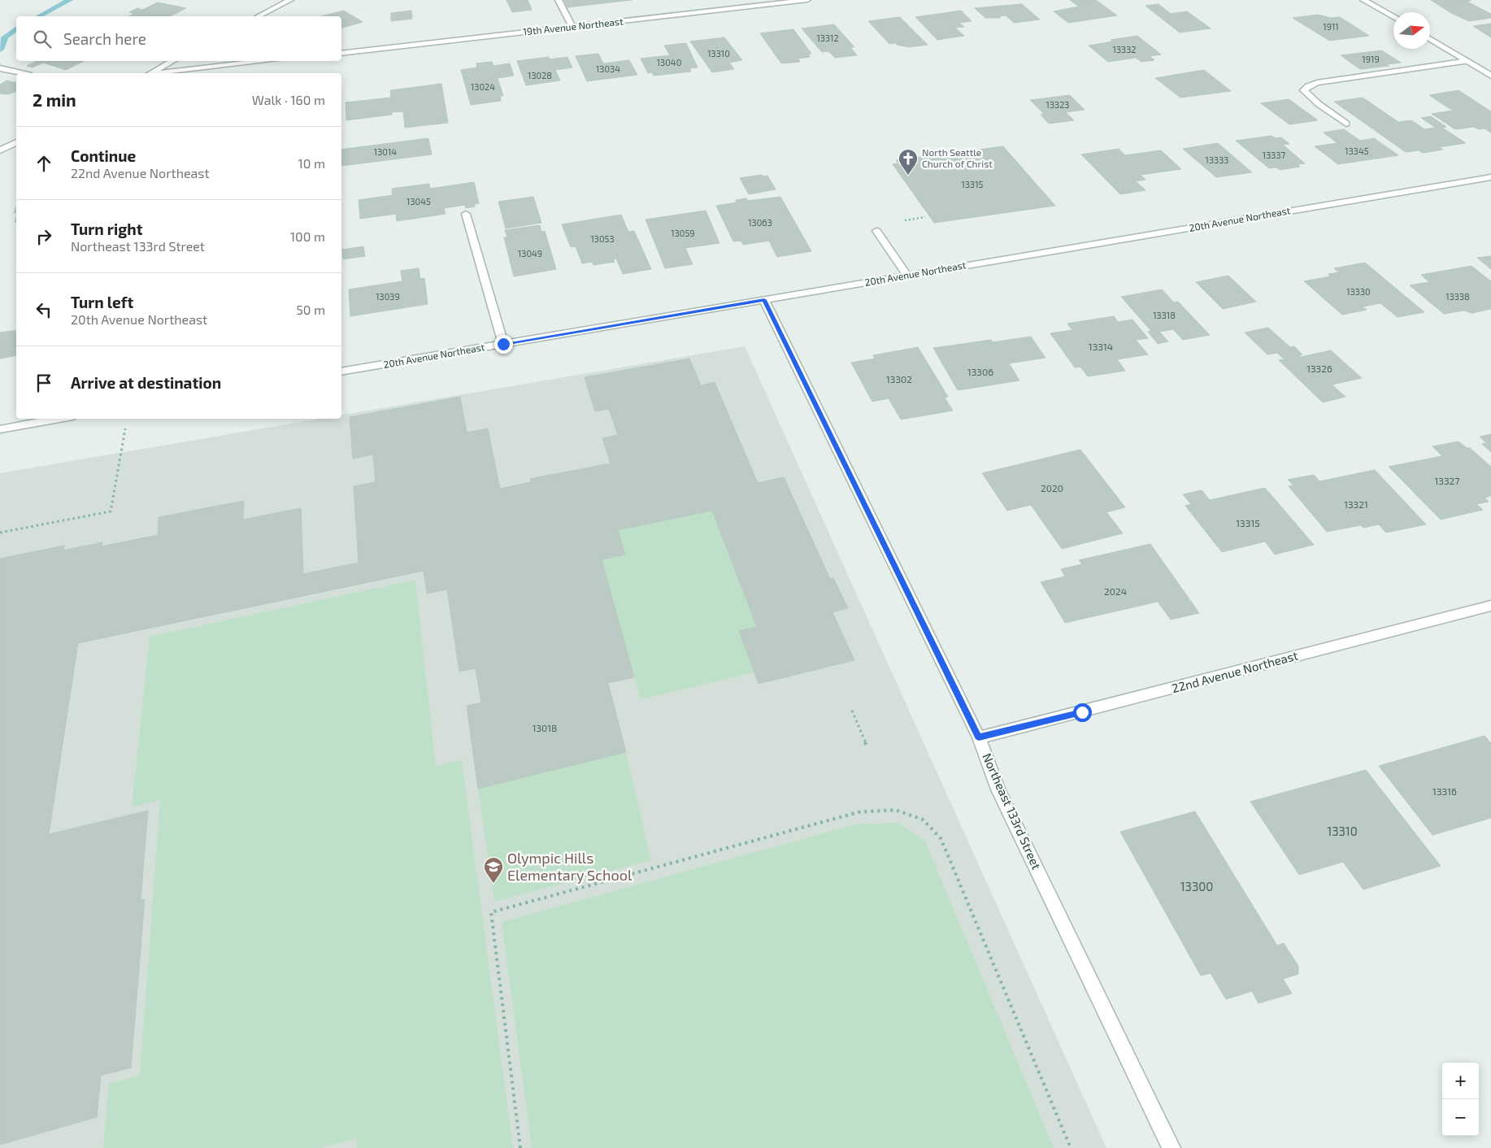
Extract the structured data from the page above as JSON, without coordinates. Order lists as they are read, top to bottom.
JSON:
{
  "streets": {
    "street": [
      "19th Avenue Northeast",
      "20th Avenue Northeast",
      "22nd Avenue Northeast",
      "Northeast 133rd Street"
    ]
  },
  "crossings": [
    ["20th Avenue Northeast", "Northeast 133rd Street"],
    ["22nd Avenue Northeast", "Northeast 133rd Street"]
  ],
  "places": {
    "church": ["North Seattle Church of Christ"],
    "school or university": ["Olympic Hills Elementary School"]
  },
  "house_numbers": [
    "1911",
    "13312",
    "13332",
    "13310",
    "1919",
    "13040",
    "13034",
    "13028",
    "13024",
    "13323",
    "13345",
    "13014",
    "13337",
    "13333",
    "13315",
    "13045",
    "13063",
    "13059",
    "13053",
    "13049",
    "13330",
    "13039",
    "13338",
    "13318",
    "13314",
    "13326",
    "13306",
    "13302",
    "13327",
    "2020",
    "13321",
    "13315",
    "2024",
    "13018",
    "13316",
    "13310",
    "13300"
  ],
  "north": "right",
  "page": {
    "search": "Search here",
    "heading": ["2 min", "Walk · 160 m"],
    "list": [
      ["Continue", "22nd Avenue Northeast", "10 m"],
      ["Turn right", "Northeast 133rd Street", "100 m"],
      ["Turn left", "20th Avenue Northeast", "50 m"],
      "Arrive at destination"
    ],
    "map_buttons": ["+", "−"]
  }
}
